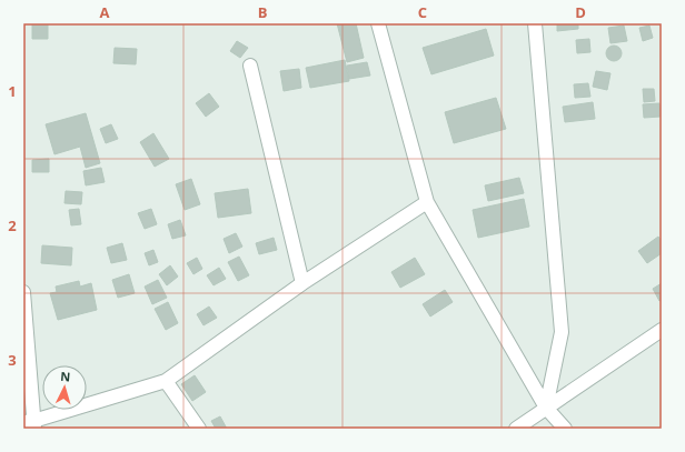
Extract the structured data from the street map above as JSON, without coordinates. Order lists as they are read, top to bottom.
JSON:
{
  "north": "top",
  "grid": {
    "columns": [
      "A",
      "B",
      "C",
      "D"
    ],
    "rows": ["1", "2", "3"]
  }
}
